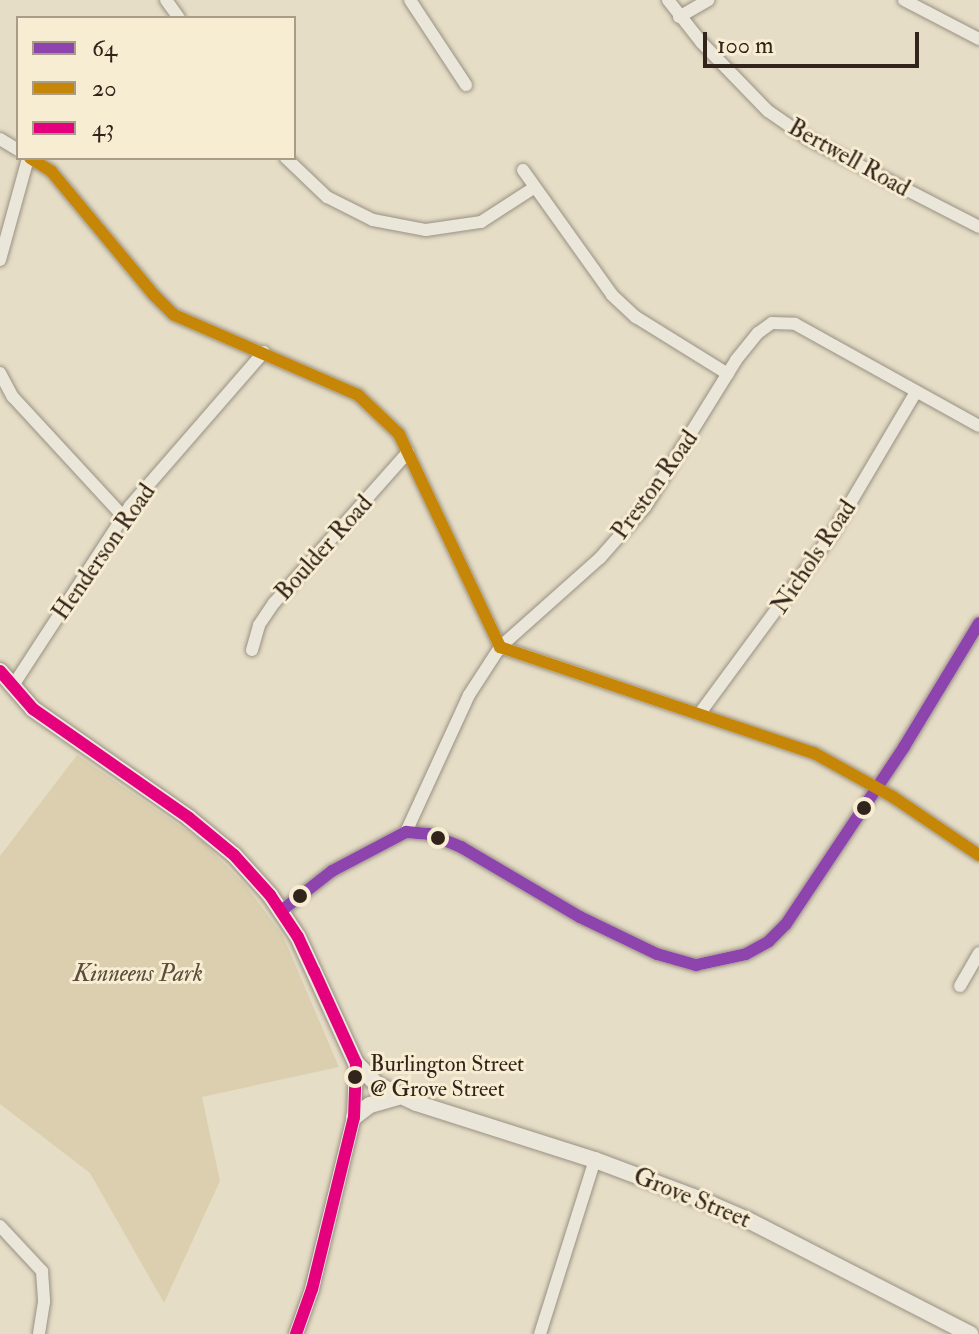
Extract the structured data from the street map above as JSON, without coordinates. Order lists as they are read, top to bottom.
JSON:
{
  "streets": {
    "main road": ["Grove Street"],
    "street": [
      "Bertwell Road",
      "Preston Road",
      "Boulder Road",
      "Henderson Road",
      "Nichols Road"
    ]
  },
  "crossings": [
    ["Preston Road", "Nichols Road"]
  ],
  "parks": ["Kinneens Park"],
  "places": ["Burlington Street @ Grove Street"],
  "lines": ["transit line 20", "transit line 64", "transit line 43"],
  "legend": ["64", "20", "43"],
  "scale_bar": "100 m"
}
